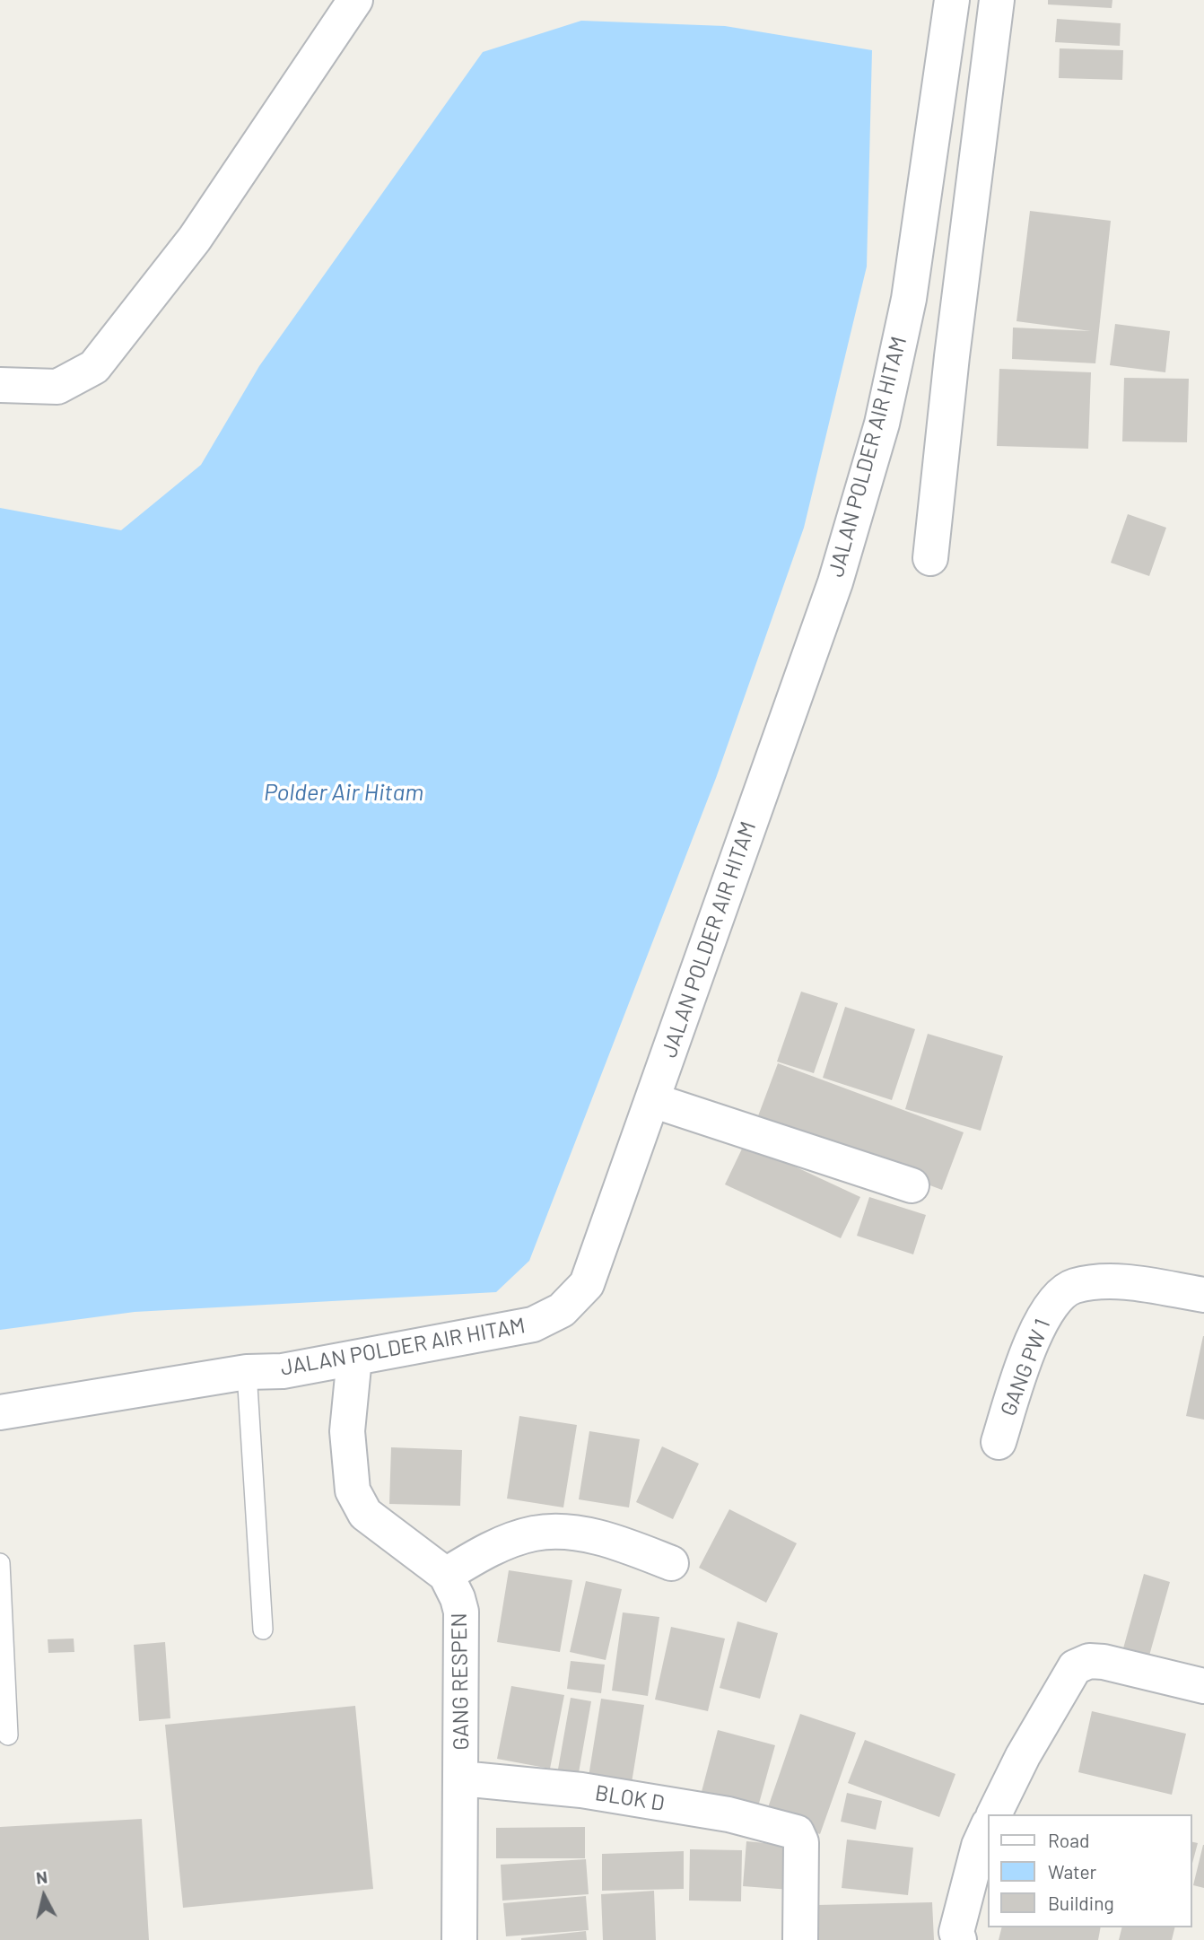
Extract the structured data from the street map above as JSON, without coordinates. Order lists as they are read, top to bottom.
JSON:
{
  "streets": {
    "street": [
      "JALAN POLDER AIR HITAM",
      "GANG PW 1",
      "GANG RESPEN",
      "BLOK D"
    ]
  },
  "crossings": [
    ["JALAN POLDER AIR HITAM", "GANG RESPEN"],
    ["GANG RESPEN", "BLOK D"]
  ],
  "water": ["Polder Air Hitam"],
  "legend": ["Road", "Water", "Building"],
  "north": "top"
}
